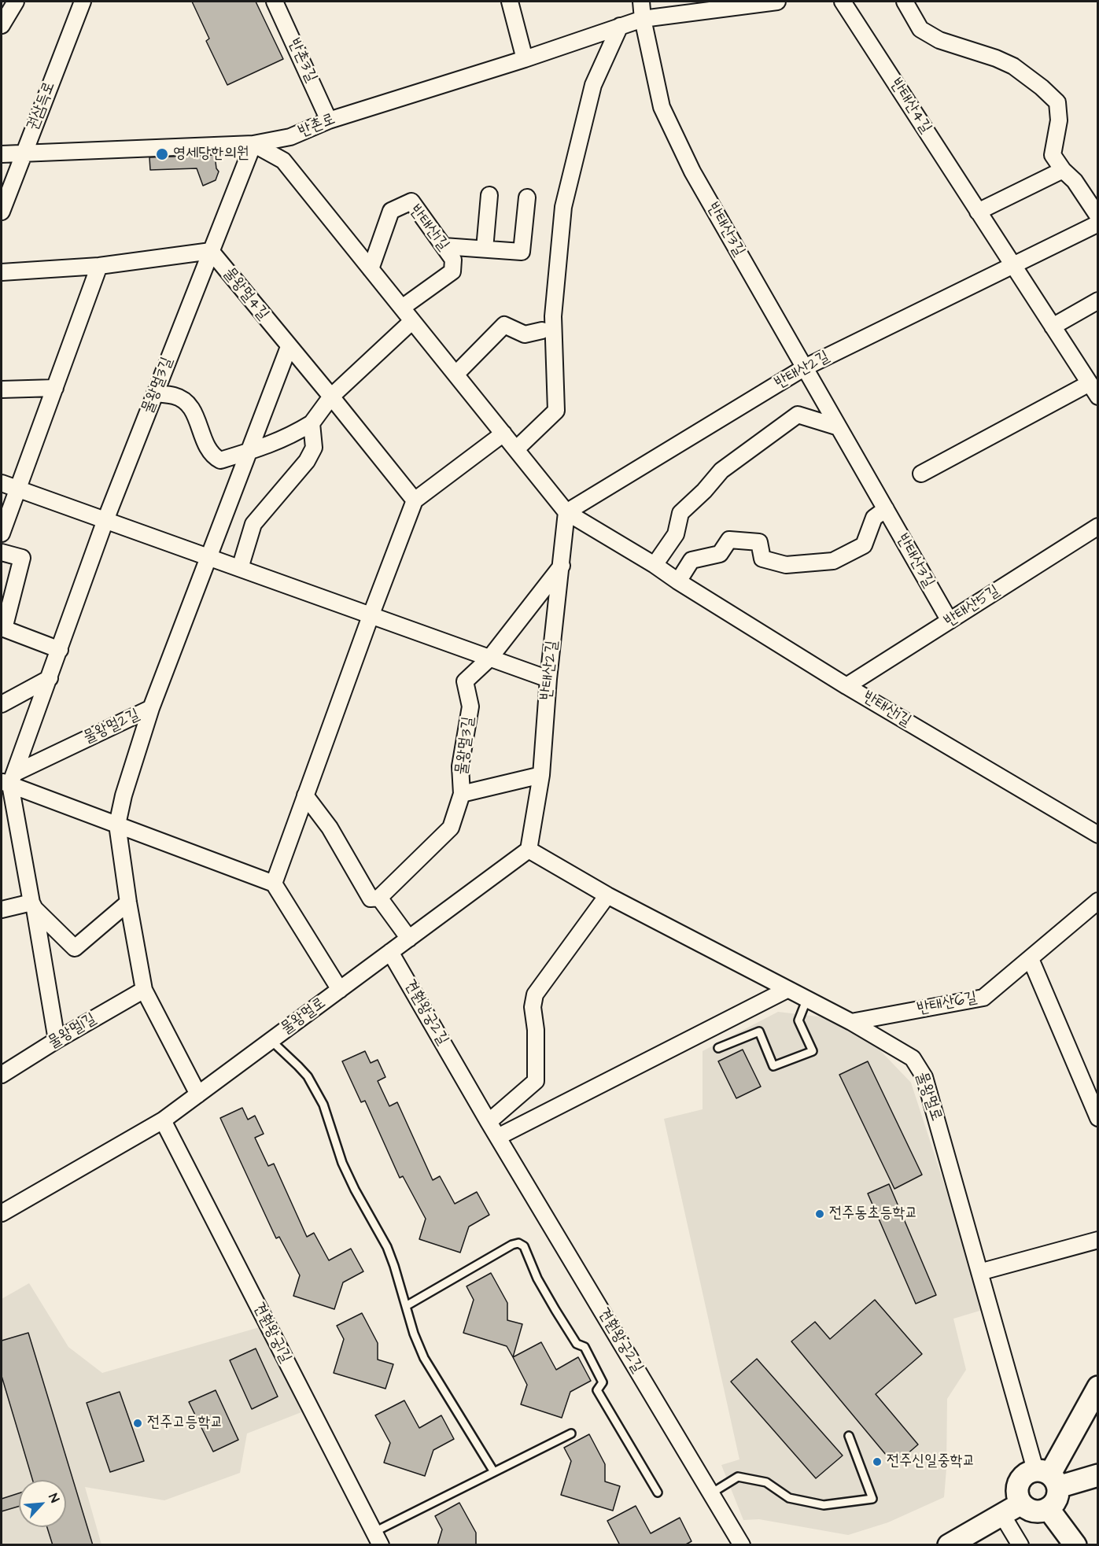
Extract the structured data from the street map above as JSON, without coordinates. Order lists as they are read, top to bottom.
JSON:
{
  "streets": {
    "street": [
      "반촌3길",
      "권삼득로",
      "반태산4길",
      "반촌로",
      "반태산1길",
      "반태산3길",
      "물왕멀4길",
      "반태산2길",
      "물왕멀3길",
      "반태산5길",
      "물왕멀2길",
      "반태산6길",
      "견훤왕궁2길",
      "물왕멀로",
      "물왕멀1길",
      "견훤왕궁1길"
    ]
  },
  "crossings": [
    ["반촌3길", "반촌로"],
    ["권삼득로", "반촌로"],
    ["반태산4길", "반태산2길"],
    ["반촌로", "반태산1길"],
    ["반촌로", "반태산3길"],
    ["반촌로", "물왕멀3길"],
    ["반태산1길", "반태산2길"],
    ["반태산1길", "물왕멀3길"],
    ["반태산1길", "반태산5길"],
    ["반태산3길", "반태산2길"],
    ["반태산3길", "반태산5길"],
    ["물왕멀4길", "물왕멀3길"],
    ["반태산2길", "물왕멀3길"],
    ["반태산2길", "물왕멀로"],
    ["물왕멀2길", "물왕멀1길"],
    ["반태산6길", "물왕멀로"],
    ["견훤왕궁2길", "물왕멀로"],
    ["물왕멀로", "견훤왕궁1길"]
  ],
  "places": [
    "영세당한의원",
    "전주동초등학교",
    "전주고등학교",
    "전주신일중학교"
  ],
  "north": "top right"
}
